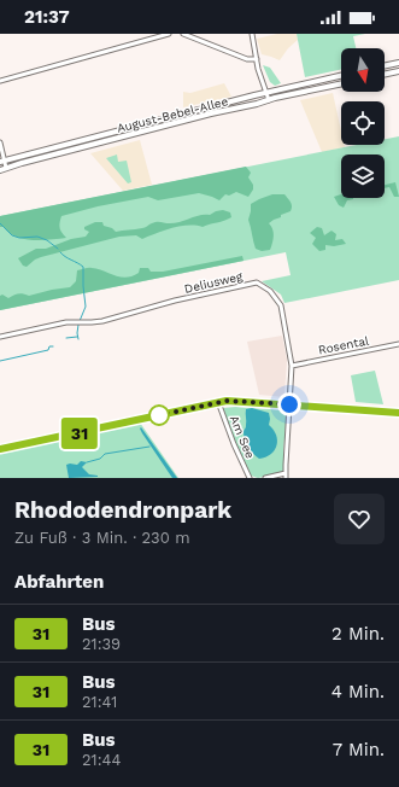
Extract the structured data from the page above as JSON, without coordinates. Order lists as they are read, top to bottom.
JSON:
{
  "streets": {
    "street": [
      "August-Bebel-Allee",
      "Deliusweg",
      "Rosental",
      "Am See"
    ]
  },
  "crossings": [
    ["Deliusweg", "Rosental"]
  ],
  "lines": ["bus line 31"],
  "north": "bottom",
  "page": {
    "status": "21:37",
    "on_map": "31",
    "heading": [
      ["Rhododendronpark", "Zu Fuß · 3 Min. · 230 m"],
      "Abfahrten"
    ],
    "list": [
      {
        "mark": "31",
        "name": "Bus",
        "note": "21:39",
        "value": "2 Min."
      },
      {
        "mark": "31",
        "name": "Bus",
        "note": "21:41",
        "value": "4 Min."
      },
      {
        "mark": "31",
        "name": "Bus",
        "note": "21:44",
        "value": "7 Min."
      }
    ]
  }
}
